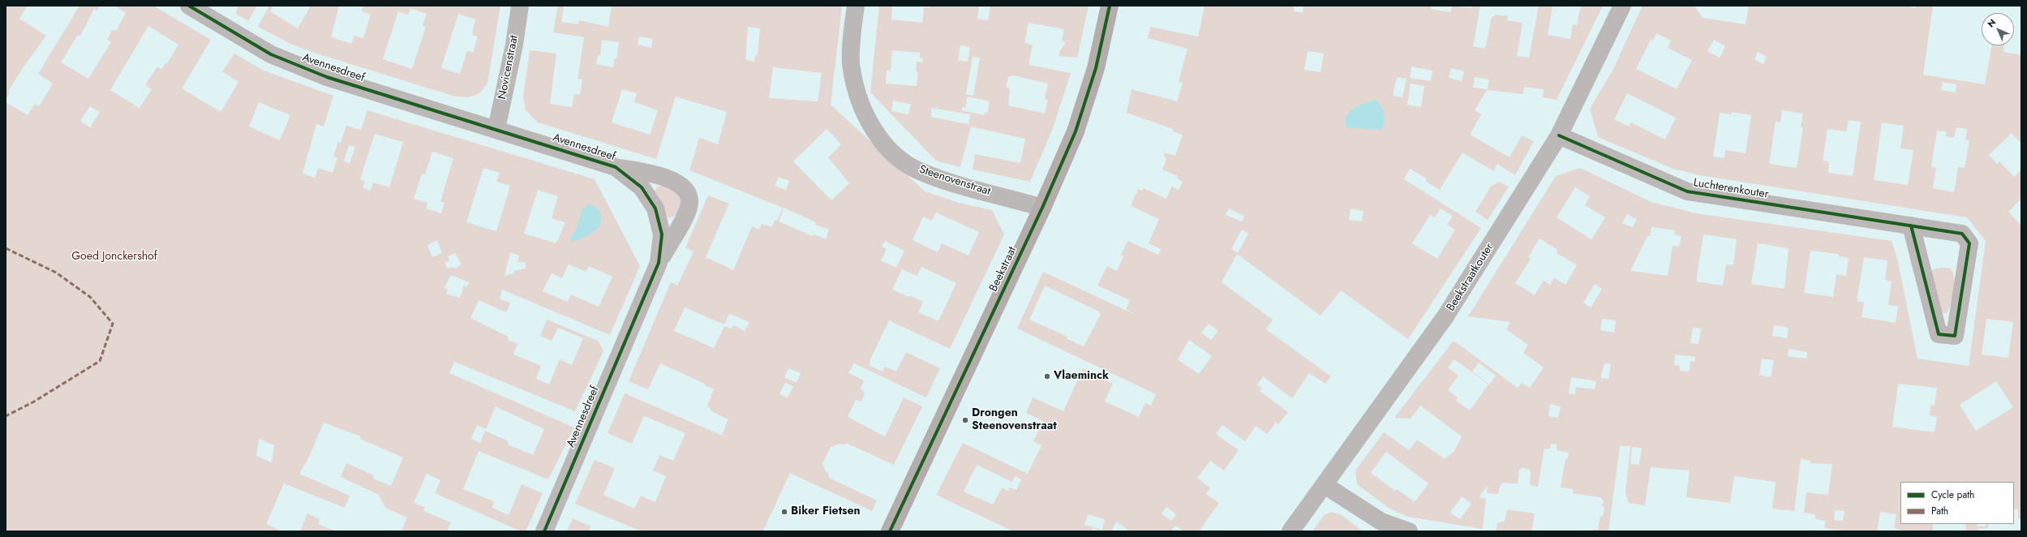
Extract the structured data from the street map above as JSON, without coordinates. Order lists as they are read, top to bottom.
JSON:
{
  "streets": {
    "street": [
      "Novicenstraat",
      "Avennesdreef",
      "Steenovenstraat",
      "Luchterenkouter",
      "Beekstraat",
      "Beekstraatkouter"
    ]
  },
  "crossings": [
    ["Novicenstraat", "Avennesdreef"],
    ["Steenovenstraat", "Beekstraat"],
    ["Luchterenkouter", "Beekstraatkouter"]
  ],
  "parks": ["Goed Jonckershof"],
  "places": ["Vlaeminck", "Drongen Steenovenstraat", "Biker Fietsen"],
  "legend": ["Cycle path", "Path"],
  "north": "top left"
}
